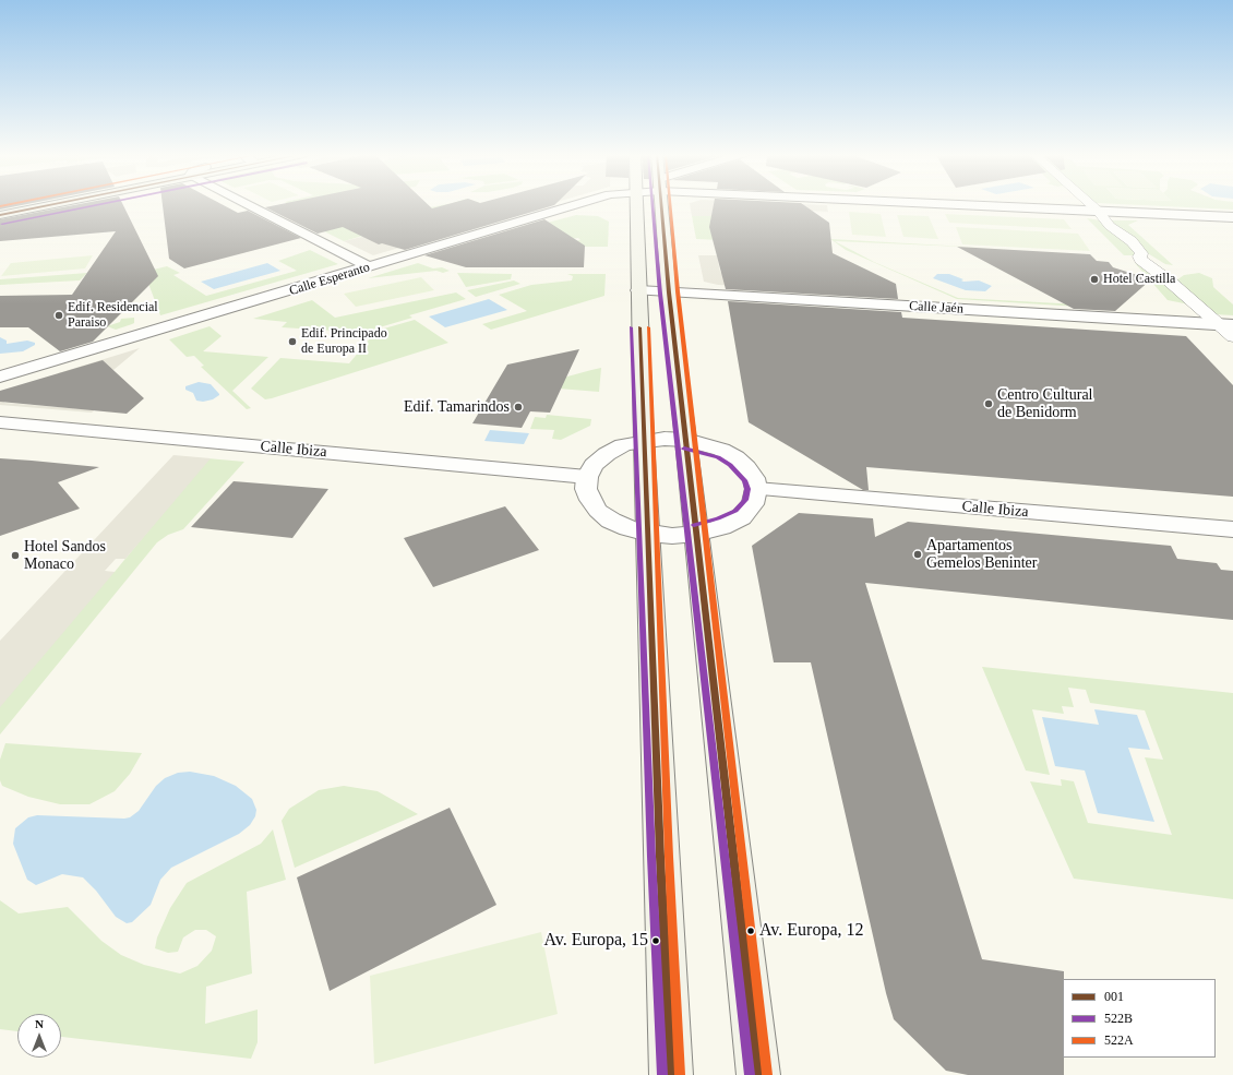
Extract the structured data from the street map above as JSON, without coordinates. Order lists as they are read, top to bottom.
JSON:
{
  "streets": {
    "street": ["Calle Esperanto", "Calle Jaén", "Calle Ibiza"]
  },
  "places": [
    "Hotel Castilla",
    "Edif. Residencial Paraiso",
    "Edif. Principado de Europa II",
    "Centro Cultural de Benidorm",
    "Edif. Tamarindos",
    "Apartamentos Gemelos Beninter",
    "Hotel Sandos Monaco",
    "Av. Europa, 12",
    "Av. Europa, 15"
  ],
  "lines": ["transit line 001", "transit line 522B", "transit line 522A"],
  "legend": ["001", "522B", "522A"],
  "north": "top"
}
